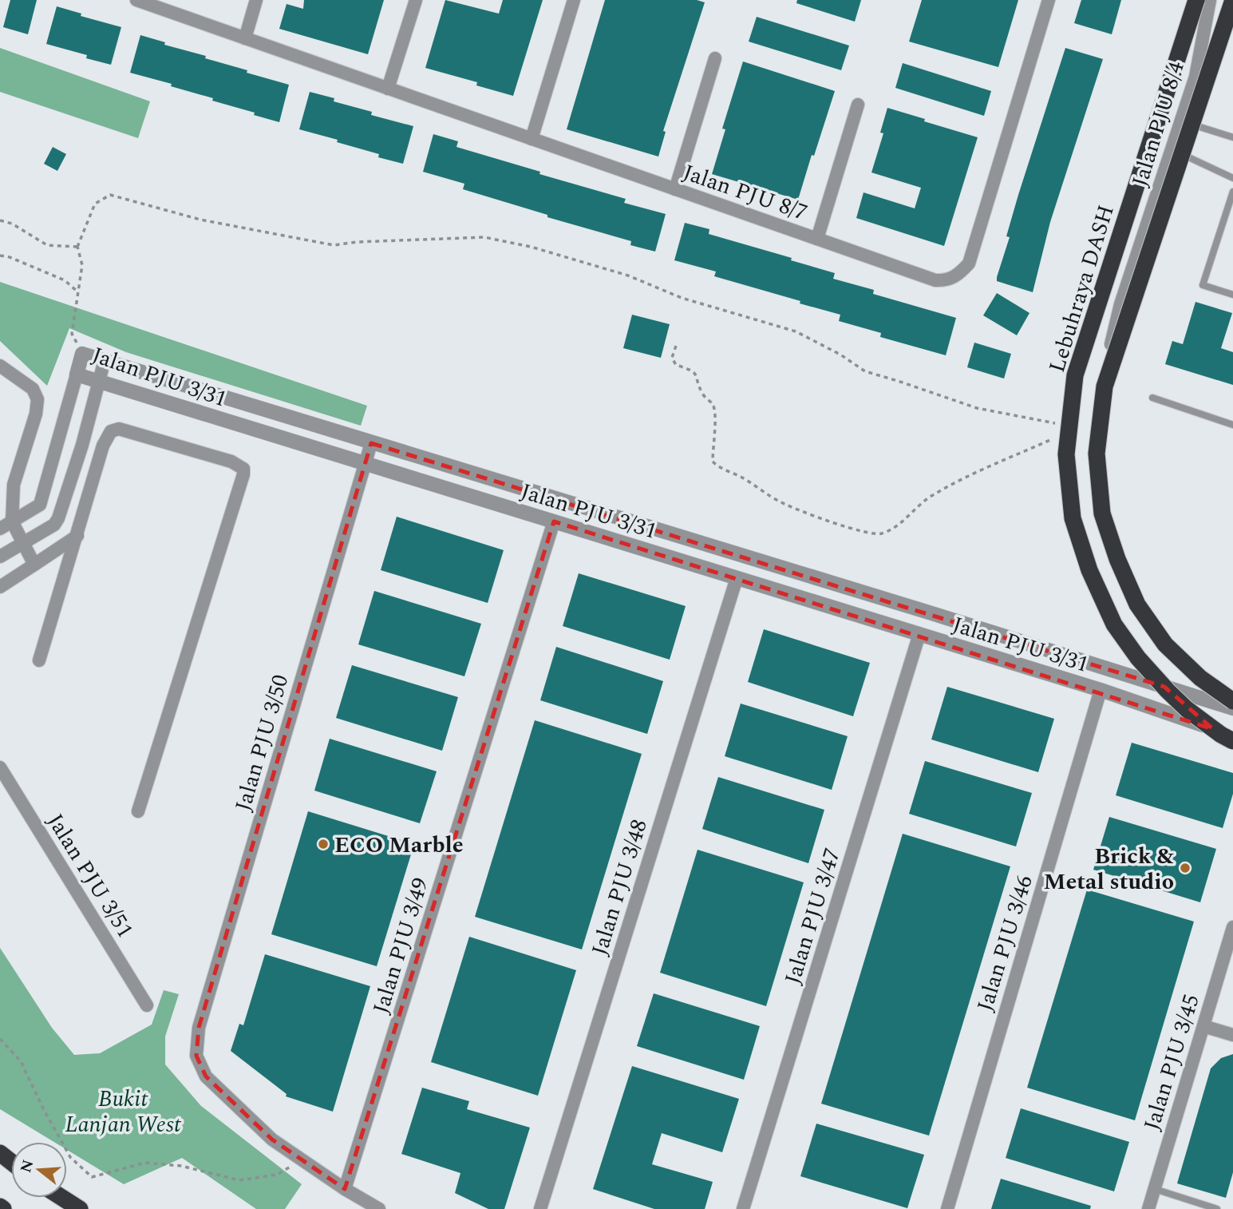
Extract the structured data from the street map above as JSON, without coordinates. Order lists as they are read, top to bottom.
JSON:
{
  "streets": {
    "highway": ["Lebuhraya DASH"],
    "street": [
      "Jalan PJU 8/4",
      "Jalan PJU 8/7",
      "Jalan PJU 3/31",
      "Jalan PJU 3/50",
      "Jalan PJU 3/51",
      "Jalan PJU 3/48",
      "Jalan PJU 3/47",
      "Jalan PJU 3/46",
      "Jalan PJU 3/49",
      "Jalan PJU 3/45"
    ]
  },
  "crossings": [
    ["Jalan PJU 3/31", "Jalan PJU 3/50"],
    ["Jalan PJU 3/31", "Jalan PJU 3/48"],
    ["Jalan PJU 3/31", "Jalan PJU 3/47"],
    ["Jalan PJU 3/31", "Jalan PJU 3/46"],
    ["Jalan PJU 3/31", "Jalan PJU 3/49"]
  ],
  "parks": ["Bukit Lanjan West"],
  "places": ["ECO Marble", "Brick & Metal studio"],
  "north": "left"
}
